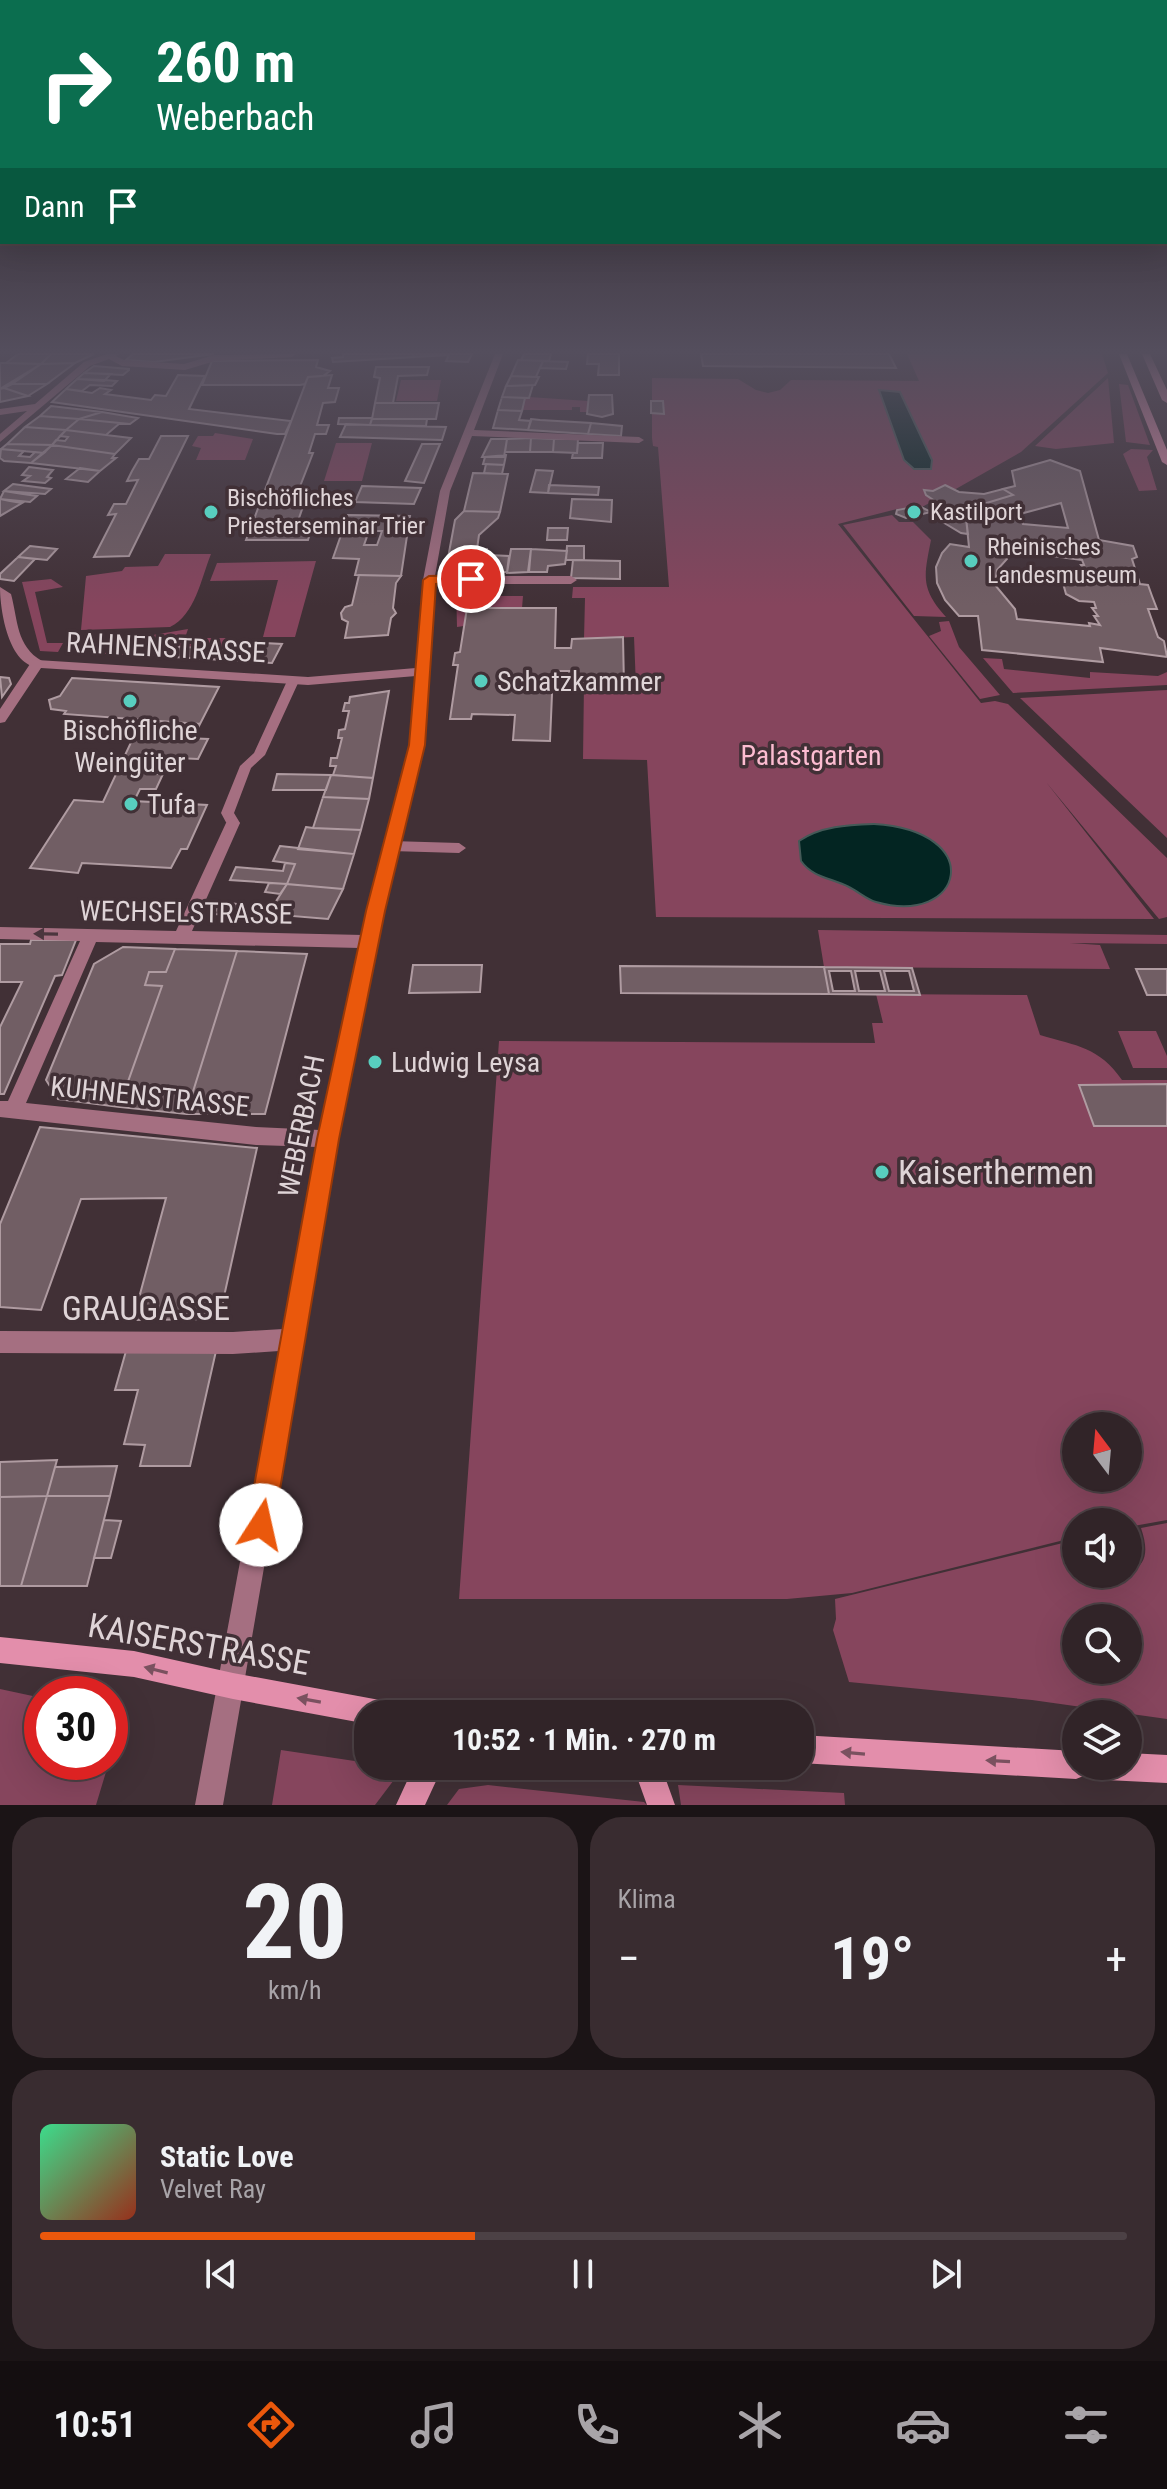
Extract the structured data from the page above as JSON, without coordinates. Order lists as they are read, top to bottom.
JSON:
{
  "streets": {
    "main road": ["KAISERSTRASSE"],
    "street": [
      "RAHNENSTRASSE",
      "WECHSELSTRASSE",
      "KUHNENSTRASSE",
      "WEBERBACH",
      "GRAUGASSE"
    ]
  },
  "crossings": [
    ["RAHNENSTRASSE", "WECHSELSTRASSE"],
    ["RAHNENSTRASSE", "WEBERBACH"],
    ["WECHSELSTRASSE", "KUHNENSTRASSE"],
    ["WECHSELSTRASSE", "WEBERBACH"],
    ["KUHNENSTRASSE", "WEBERBACH"],
    ["WEBERBACH", "GRAUGASSE"],
    ["WEBERBACH", "KAISERSTRASSE"]
  ],
  "one_way": ["KAISERSTRASSE"],
  "parks": ["Palastgarten"],
  "places": [
    "Bischöfliches Priesterseminar Trier",
    "Kastilport",
    "Rheinisches Landesmuseum",
    "Schatzkammer",
    "Bischöfliche Weingüter",
    "Tufa",
    "Ludwig Leysa",
    "Kaiserthermen"
  ],
  "north": "top",
  "page": {
    "turn": ["260 m", "Weberbach"],
    "then": "Dann",
    "limit": "30",
    "trip": "10:52 · 1 Min. · 270 m",
    "tile": [
      ["20", "km/h"],
      "Klima"
    ],
    "heat": ["−", "19°", "+"],
    "song": ["Static Love", "Velvet Ray"],
    "tabs": "10:51"
  }
}
